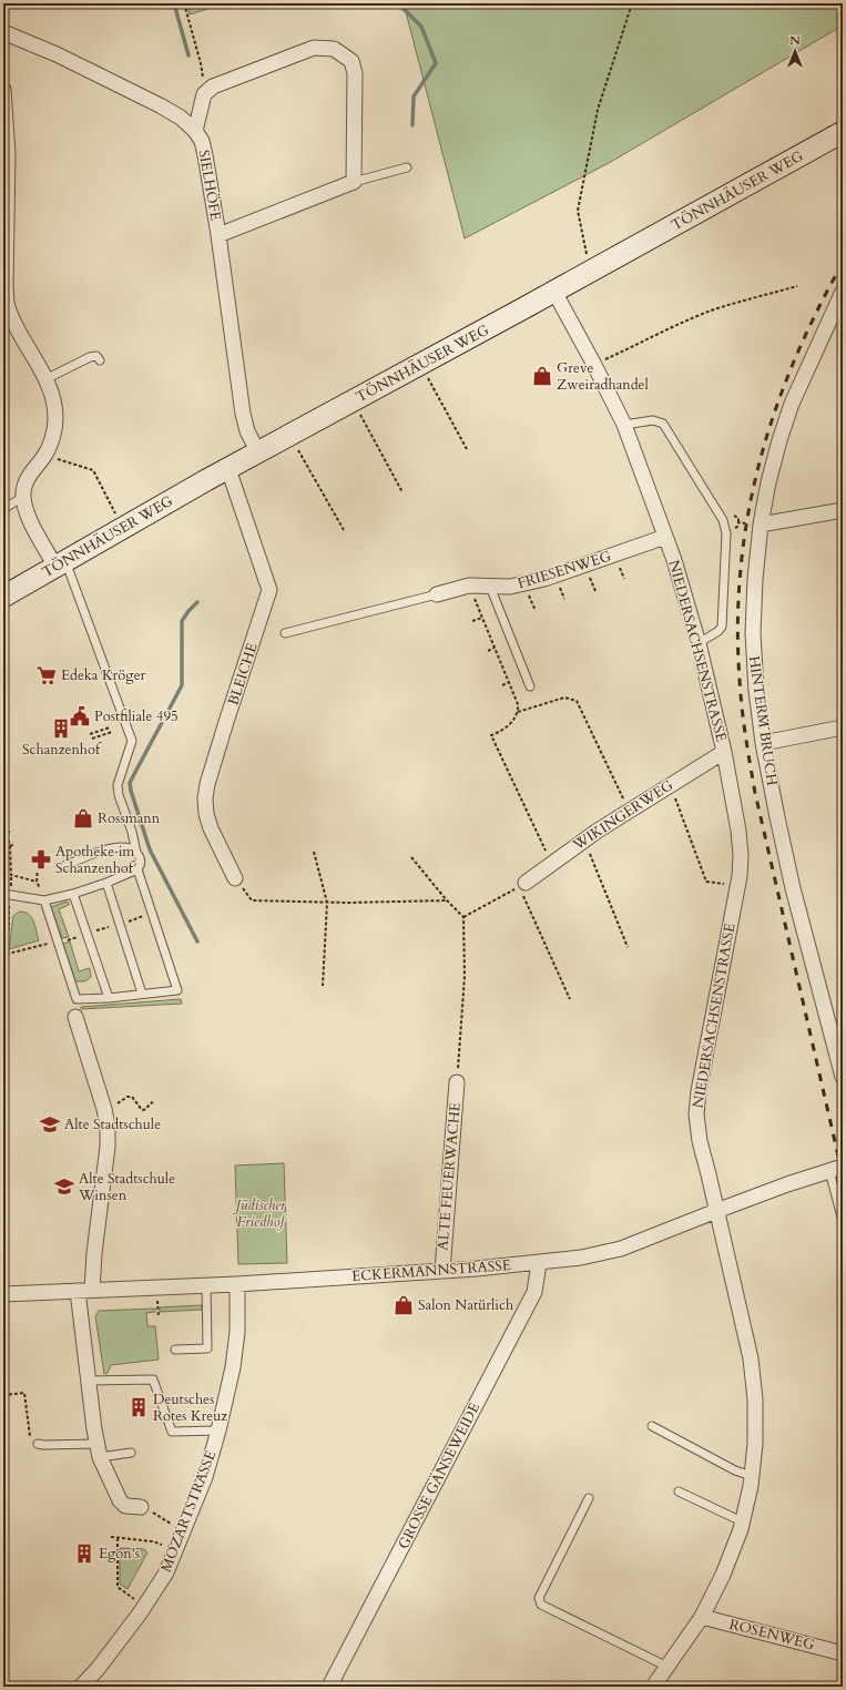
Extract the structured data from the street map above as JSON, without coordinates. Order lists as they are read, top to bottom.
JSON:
{
  "streets": {
    "main road": ["TÖNNHÄUSER WEG"],
    "street": [
      "SIELHÖFE",
      "FRIESENWEG",
      "NIEDERSACHSENSTRASSE",
      "BLEICHE",
      "HINTERM BRUCH",
      "WIKINGERWEG",
      "ALTE FEUERWACHE",
      "ECKERMANNSTRASSE",
      "GROSSE GÄNSEWEIDE",
      "MOZARTSTRASSE",
      "ROSENWEG"
    ]
  },
  "crossings": [
    ["SIELHÖFE", "TÖNNHÄUSER WEG"],
    ["TÖNNHÄUSER WEG", "NIEDERSACHSENSTRASSE"],
    ["TÖNNHÄUSER WEG", "BLEICHE"],
    ["FRIESENWEG", "NIEDERSACHSENSTRASSE"],
    ["NIEDERSACHSENSTRASSE", "WIKINGERWEG"],
    ["NIEDERSACHSENSTRASSE", "ECKERMANNSTRASSE"],
    ["NIEDERSACHSENSTRASSE", "ROSENWEG"],
    ["ALTE FEUERWACHE", "ECKERMANNSTRASSE"],
    ["ECKERMANNSTRASSE", "GROSSE GÄNSEWEIDE"],
    ["ECKERMANNSTRASSE", "MOZARTSTRASSE"]
  ],
  "parks": ["Jüdischer Friedhof"],
  "places": {
    "shop": ["Greve Zweiradhandel", "Rossmann", "Salon Natürlich"],
    "supermarket": ["Edeka Kröger"],
    "public building": ["Postfiliale 495"],
    "building": ["Schanzenhof", "Deutsches Rotes Kreuz", "Egon's"],
    "pharmacy": ["Apotheke im Schanzenhof"],
    "school or university": ["Alte Stadtschule", "Alte Stadtschule Winsen"]
  },
  "north": "top"
}
